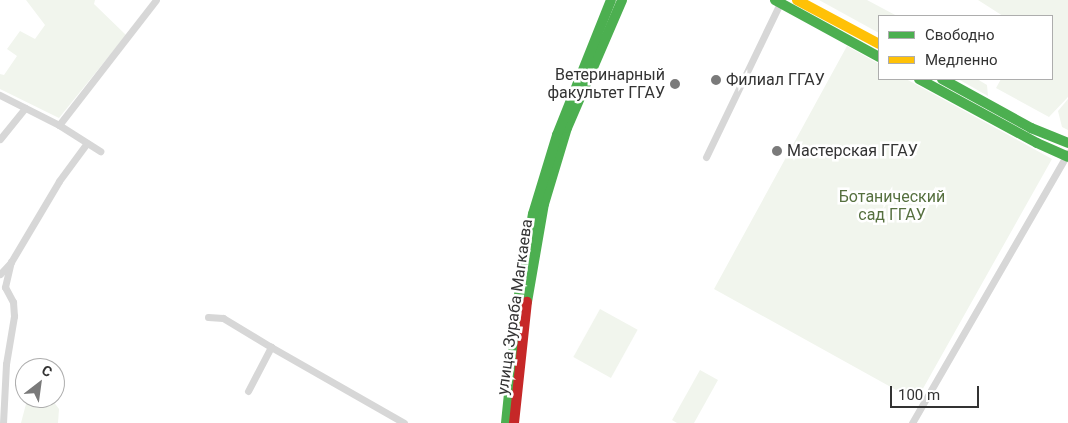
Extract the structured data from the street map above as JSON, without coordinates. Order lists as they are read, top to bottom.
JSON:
{
  "streets": {
    "main road": ["улица Зураба Магкаева"]
  },
  "parks": ["Ботанический сад ГГАУ"],
  "places": ["Филиал ГГАУ", "Ветеринарный факультет ГГАУ", "Мастерская ГГАУ"],
  "legend": ["Свободно", "Медленно"],
  "scale_bar": "100 m",
  "north": "top right"
}
